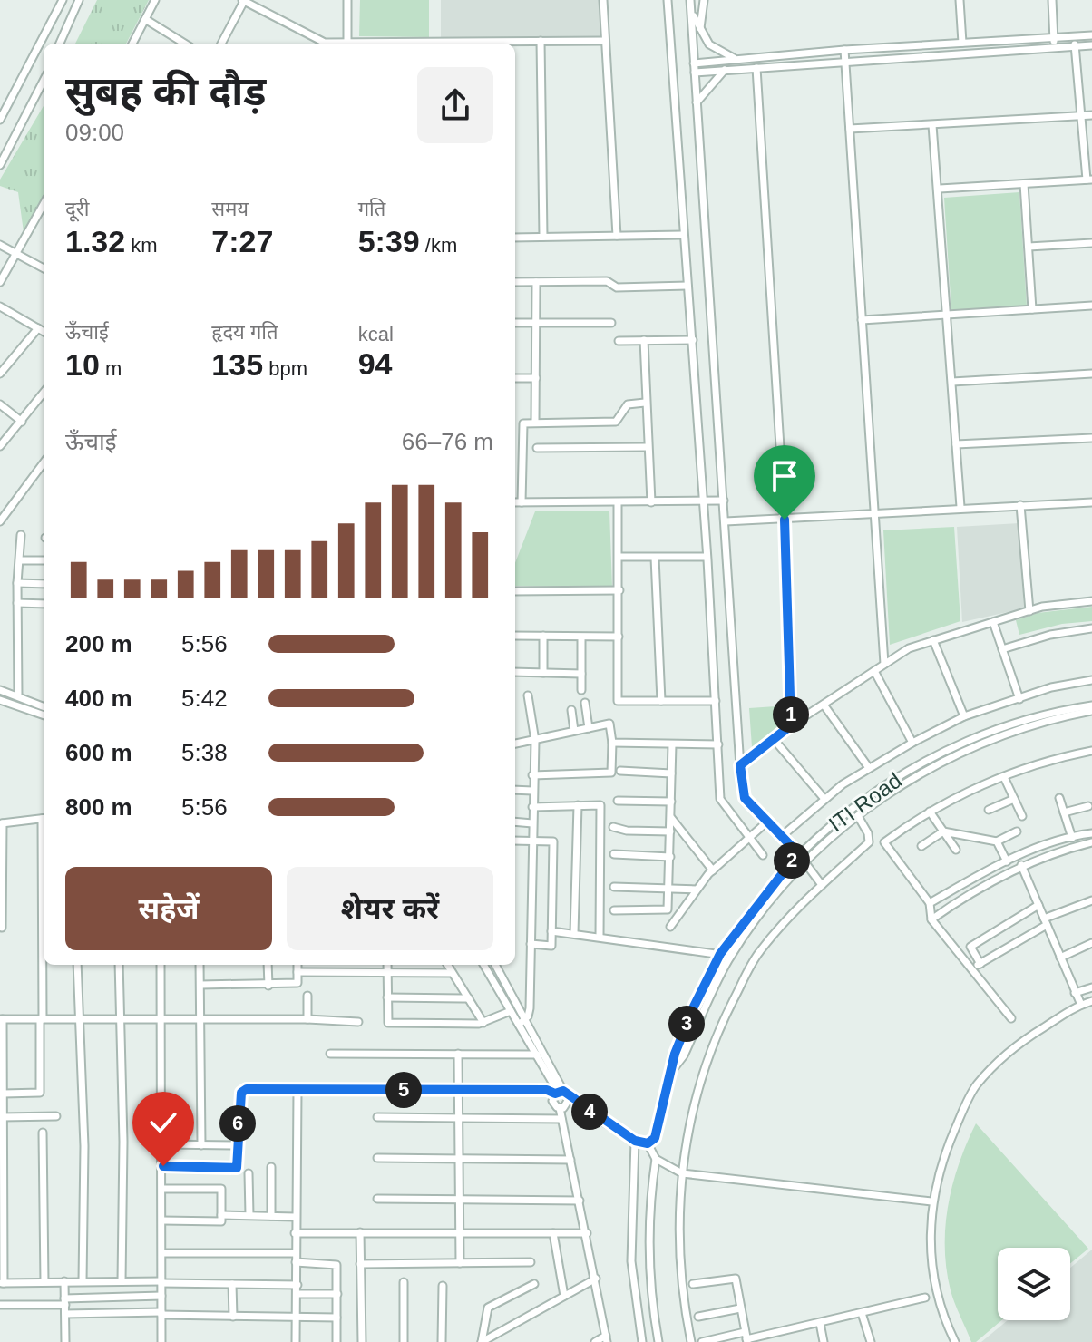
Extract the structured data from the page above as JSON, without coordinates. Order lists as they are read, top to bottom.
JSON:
{
  "streets": {
    "street": ["ITI Road"]
  },
  "page": {
    "heading": ["सुबह की दौड़", "09:00"],
    "stats": [
      ["दूरी", "1.32 km"],
      ["समय", "7:27"],
      ["गति", "5:39 /km"],
      ["ऊँचाई", "10 m"],
      ["हृदय गति", "135 bpm"],
      ["kcal", "94"]
    ],
    "chart": ["ऊँचाई", "66–76 m"],
    "list": [
      {
        "name": "200 m",
        "note": "5:56"
      },
      {
        "name": "400 m",
        "note": "5:42"
      },
      {
        "name": "600 m",
        "note": "5:38"
      },
      {
        "name": "800 m",
        "note": "5:56"
      }
    ],
    "pins": [
      "1",
      "2",
      "3",
      "5",
      "4",
      "6"
    ],
    "buttons": ["सहेजें", "शेयर करें"]
  }
}
